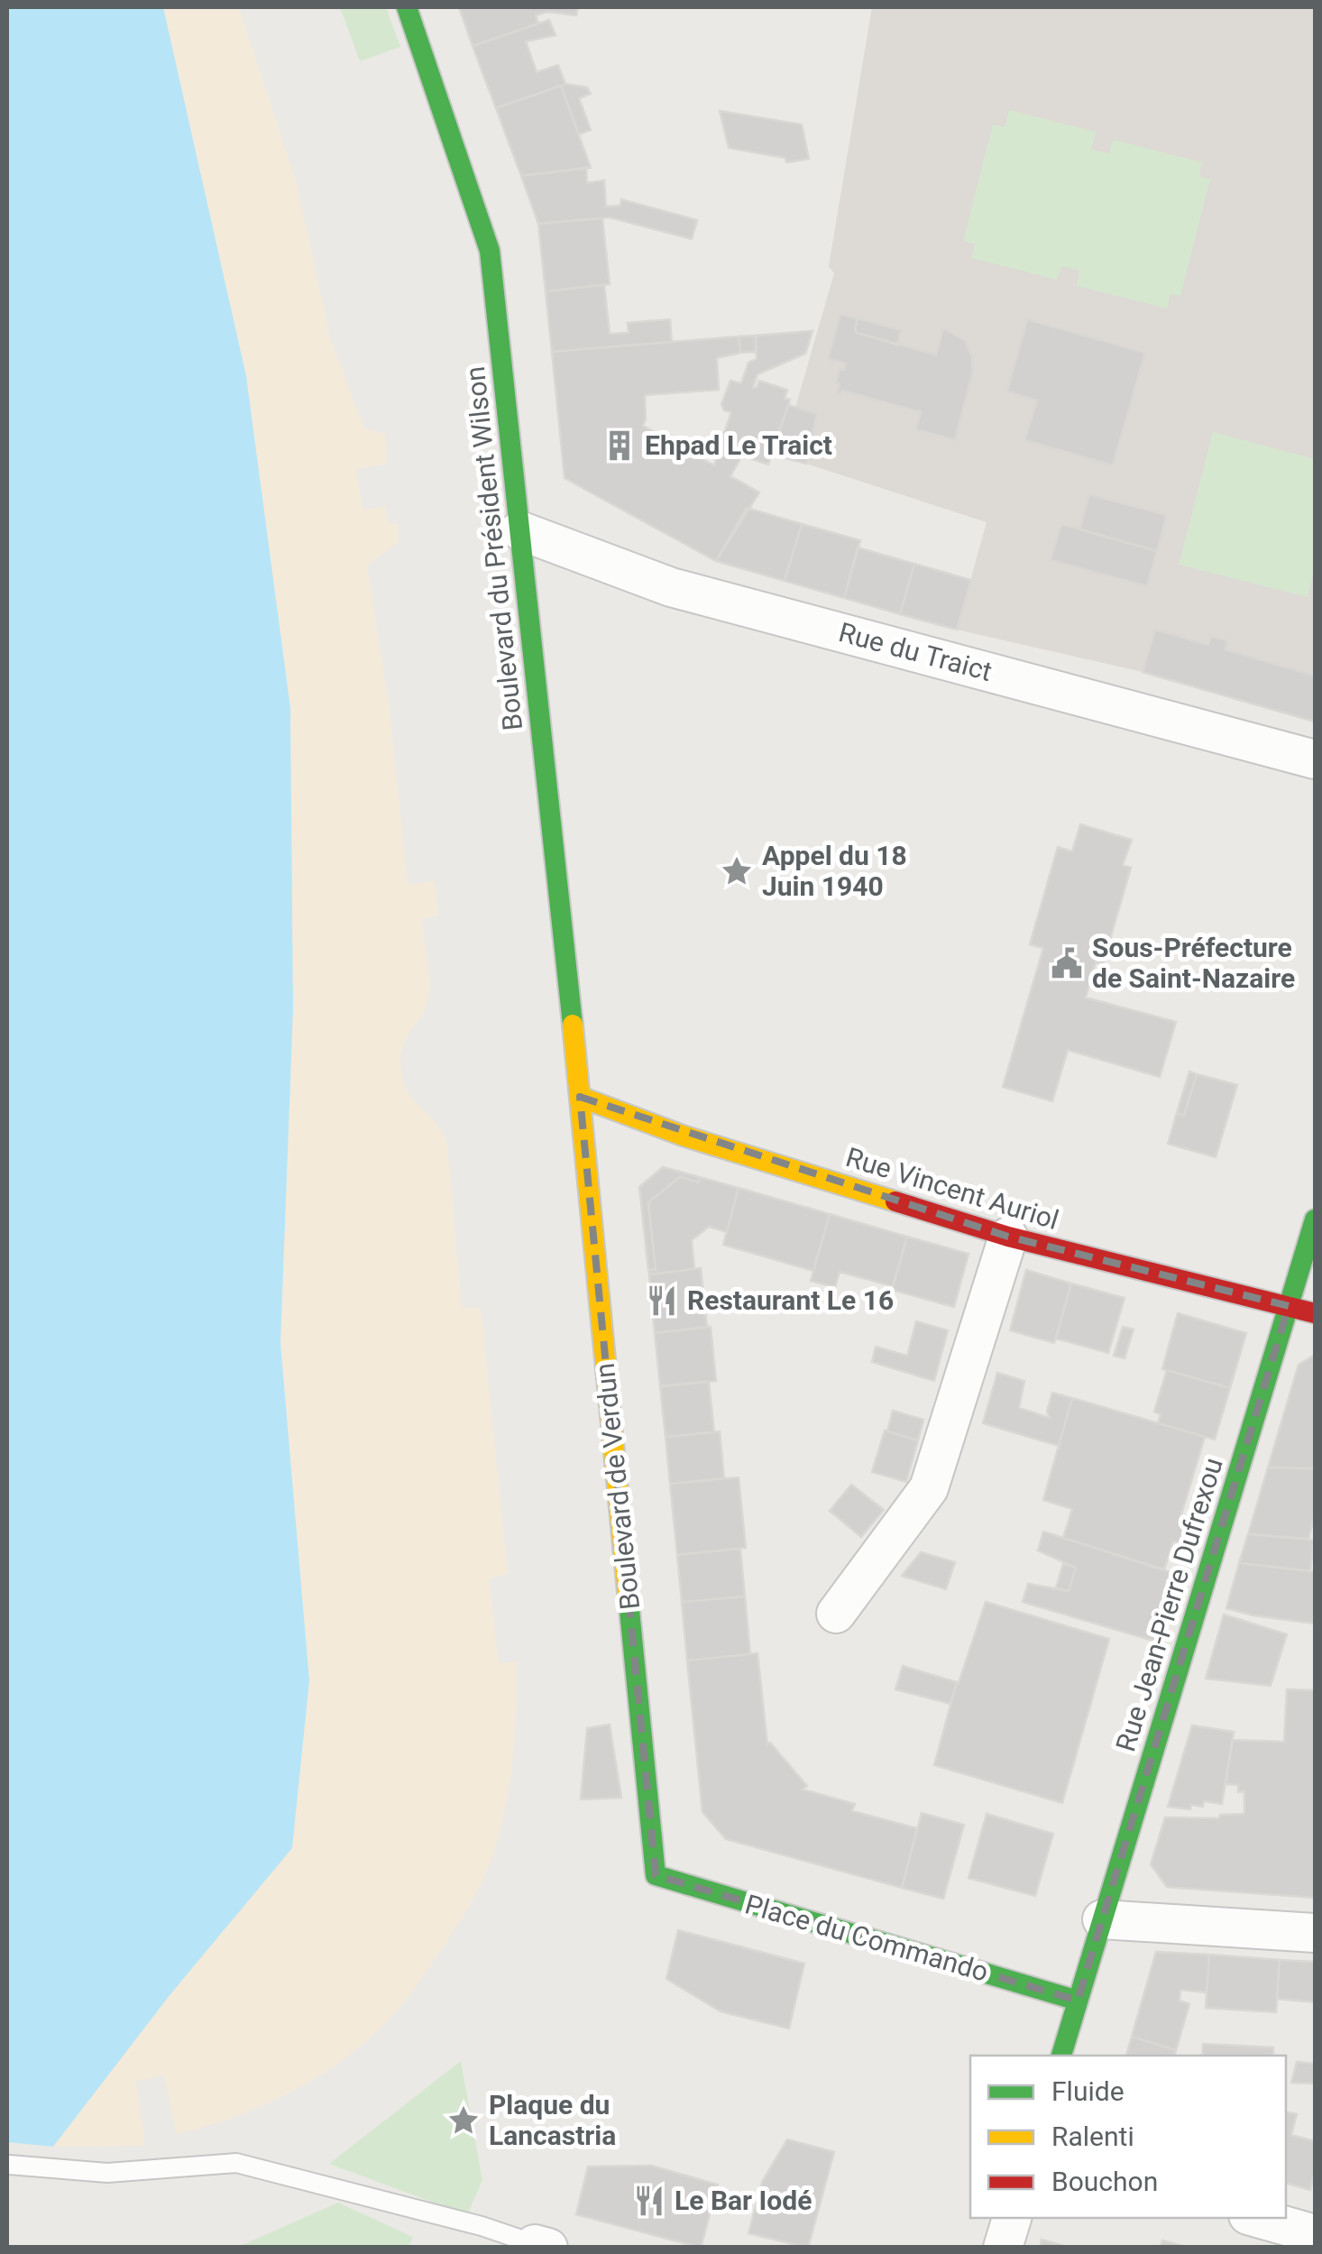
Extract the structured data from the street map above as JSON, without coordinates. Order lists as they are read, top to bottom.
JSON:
{
  "streets": {
    "street": [
      "Boulevard du Président Wilson",
      "Rue du Traict",
      "Rue Vincent Auriol",
      "Boulevard de Verdun",
      "Rue Jean-Pierre Dufrexou",
      "Place du Commando"
    ]
  },
  "crossings": [
    ["Boulevard du Président Wilson", "Rue du Traict"],
    ["Boulevard du Président Wilson", "Rue Vincent Auriol"],
    ["Boulevard du Président Wilson", "Boulevard de Verdun"],
    ["Rue Vincent Auriol", "Boulevard de Verdun"],
    ["Rue Vincent Auriol", "Rue Jean-Pierre Dufrexou"],
    ["Boulevard de Verdun", "Place du Commando"]
  ],
  "places": {
    "building": ["Ehpad Le Traict"],
    "place": ["Appel du 18 Juin 1940", "Plaque du Lancastria"],
    "public building": ["Sous-Préfecture de Saint-Nazaire"],
    "restaurant": ["Restaurant Le 16", "Le Bar Iodé"]
  },
  "legend": ["Fluide", "Ralenti", "Bouchon"]
}
